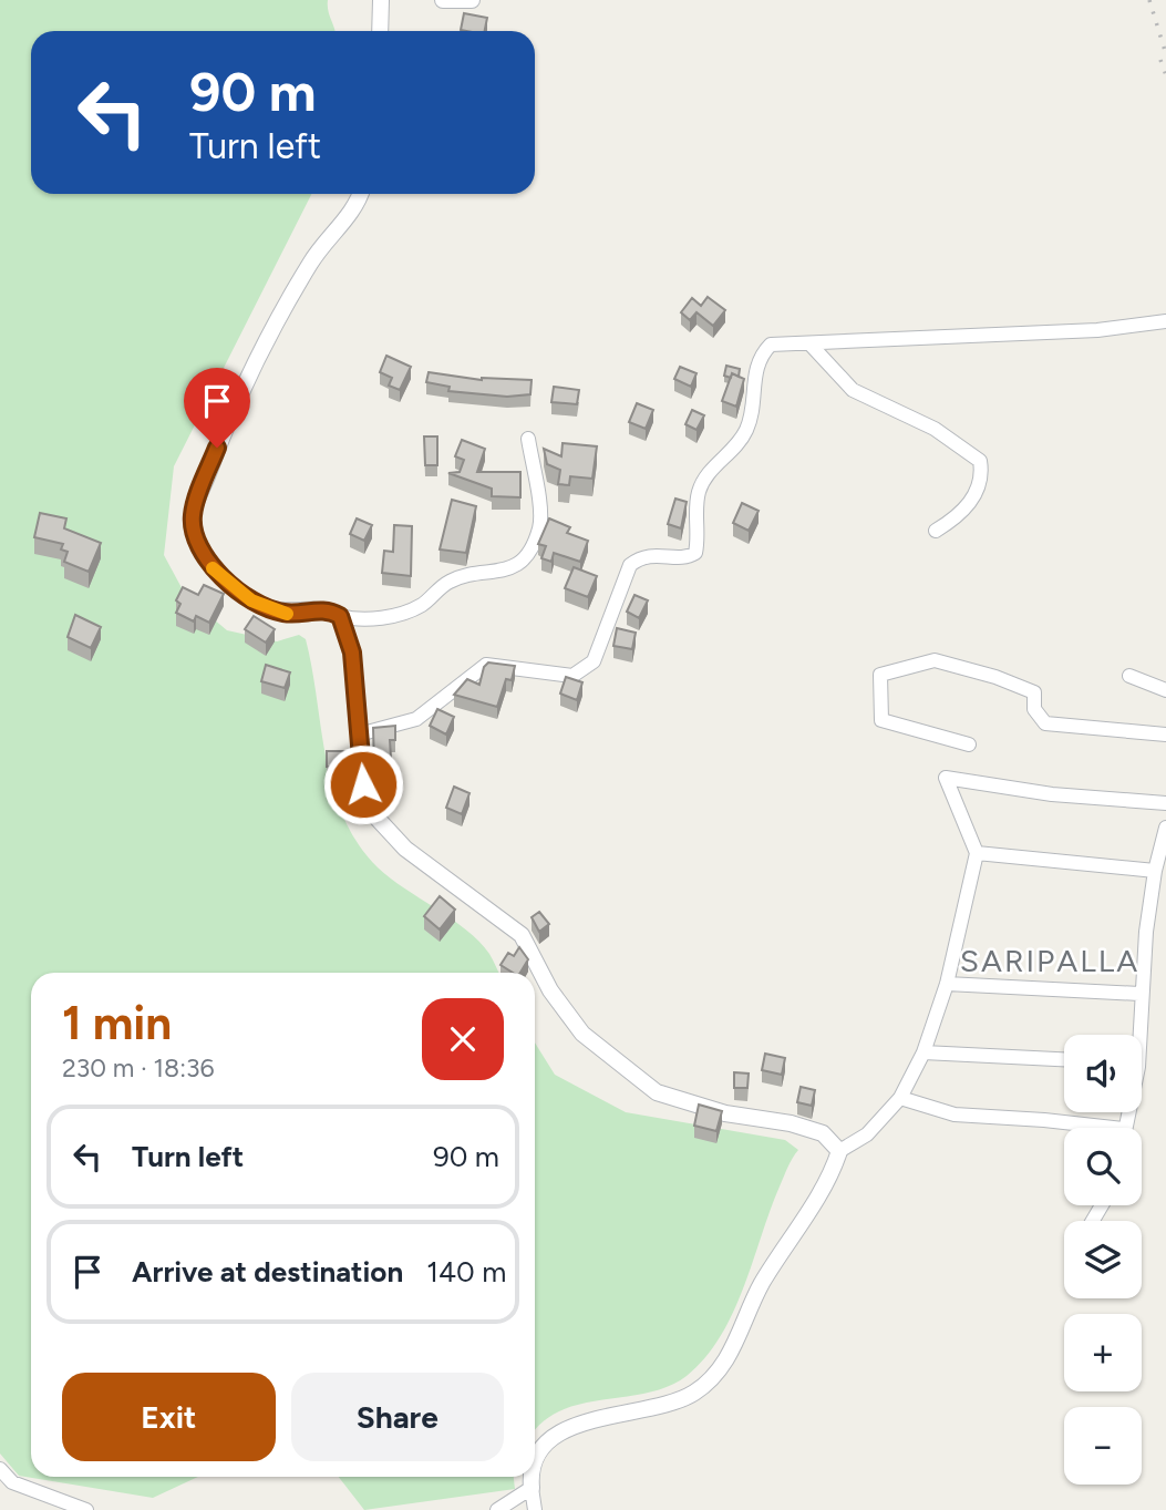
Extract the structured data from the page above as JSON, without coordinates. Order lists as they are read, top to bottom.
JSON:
{
  "districts": ["SARIPALLA"],
  "page": {
    "turn": ["90 m", "Turn left"],
    "heading": ["1 min", "230 m · 18:36"],
    "map_buttons": ["+", "−"],
    "list": [
      {
        "name": "Turn left",
        "value": "90 m"
      },
      {
        "name": "Arrive at destination",
        "value": "140 m"
      }
    ],
    "buttons": ["Exit", "Share"]
  }
}
